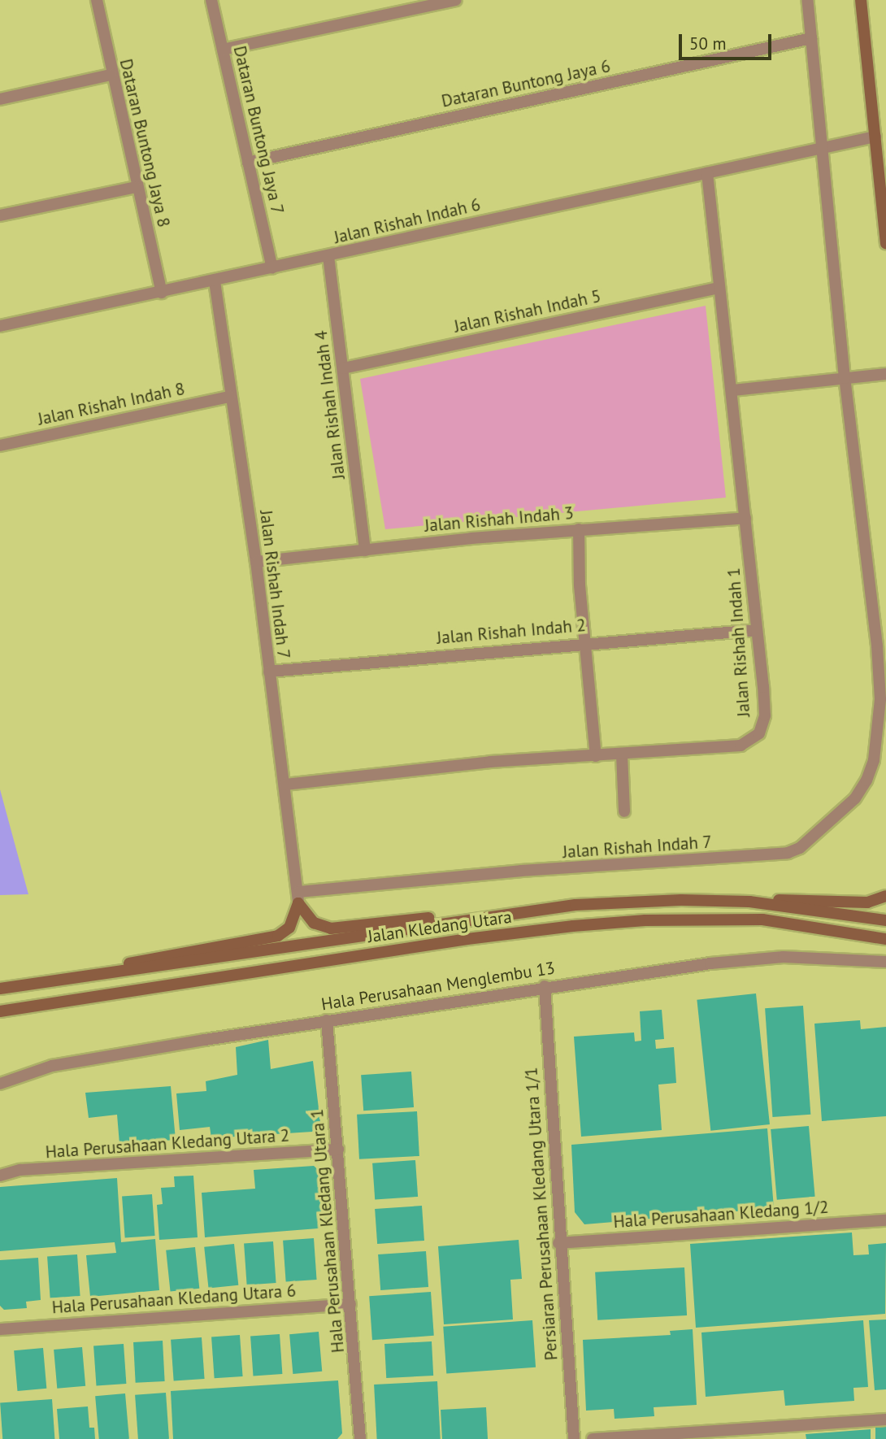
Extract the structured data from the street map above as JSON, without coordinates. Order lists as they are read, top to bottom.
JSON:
{
  "streets": {
    "main road": ["Jalan Kledang Utara"],
    "street": [
      "Dataran Buntong Jaya 6",
      "Dataran Buntong Jaya 7",
      "Dataran Buntong Jaya 8",
      "Jalan Rishah Indah 6",
      "Jalan Rishah Indah 5",
      "Jalan Rishah Indah 8",
      "Jalan Rishah Indah 4",
      "Jalan Rishah Indah 3",
      "Jalan Rishah Indah 7",
      "Jalan Rishah Indah 2",
      "Jalan Rishah Indah 1",
      "Hala Perusahaan Menglembu 13",
      "Hala Perusahaan Kledang Utara 2",
      "Persiaran Perusahaan Kledang Utara 1/1",
      "Hala Perusahaan Kledang 1/2",
      "Hala Perusahaan Kledang Utara 1",
      "Hala Perusahaan Kledang Utara 6"
    ]
  },
  "crossings": [
    ["Dataran Buntong Jaya 6", "Dataran Buntong Jaya 7"],
    ["Dataran Buntong Jaya 6", "Jalan Rishah Indah 7"],
    ["Dataran Buntong Jaya 7", "Jalan Rishah Indah 6"],
    ["Dataran Buntong Jaya 8", "Jalan Rishah Indah 6"],
    ["Jalan Rishah Indah 6", "Jalan Rishah Indah 4"],
    ["Jalan Rishah Indah 6", "Jalan Rishah Indah 7"],
    ["Jalan Rishah Indah 6", "Jalan Rishah Indah 1"],
    ["Jalan Rishah Indah 5", "Jalan Rishah Indah 4"],
    ["Jalan Rishah Indah 5", "Jalan Rishah Indah 1"],
    ["Jalan Rishah Indah 8", "Jalan Rishah Indah 7"],
    ["Jalan Rishah Indah 4", "Jalan Rishah Indah 3"],
    ["Jalan Rishah Indah 3", "Jalan Rishah Indah 7"],
    ["Jalan Rishah Indah 3", "Jalan Rishah Indah 1"],
    ["Jalan Rishah Indah 7", "Jalan Rishah Indah 2"],
    ["Jalan Rishah Indah 7", "Jalan Rishah Indah 1"],
    ["Jalan Rishah Indah 2", "Jalan Rishah Indah 1"],
    ["Hala Perusahaan Menglembu 13", "Persiaran Perusahaan Kledang Utara 1/1"],
    ["Hala Perusahaan Menglembu 13", "Hala Perusahaan Kledang Utara 1"],
    ["Hala Perusahaan Kledang Utara 2", "Hala Perusahaan Kledang Utara 1"],
    ["Persiaran Perusahaan Kledang Utara 1/1", "Hala Perusahaan Kledang 1/2"],
    ["Hala Perusahaan Kledang Utara 1", "Hala Perusahaan Kledang Utara 6"]
  ],
  "scale_bar": "50 m"
}
